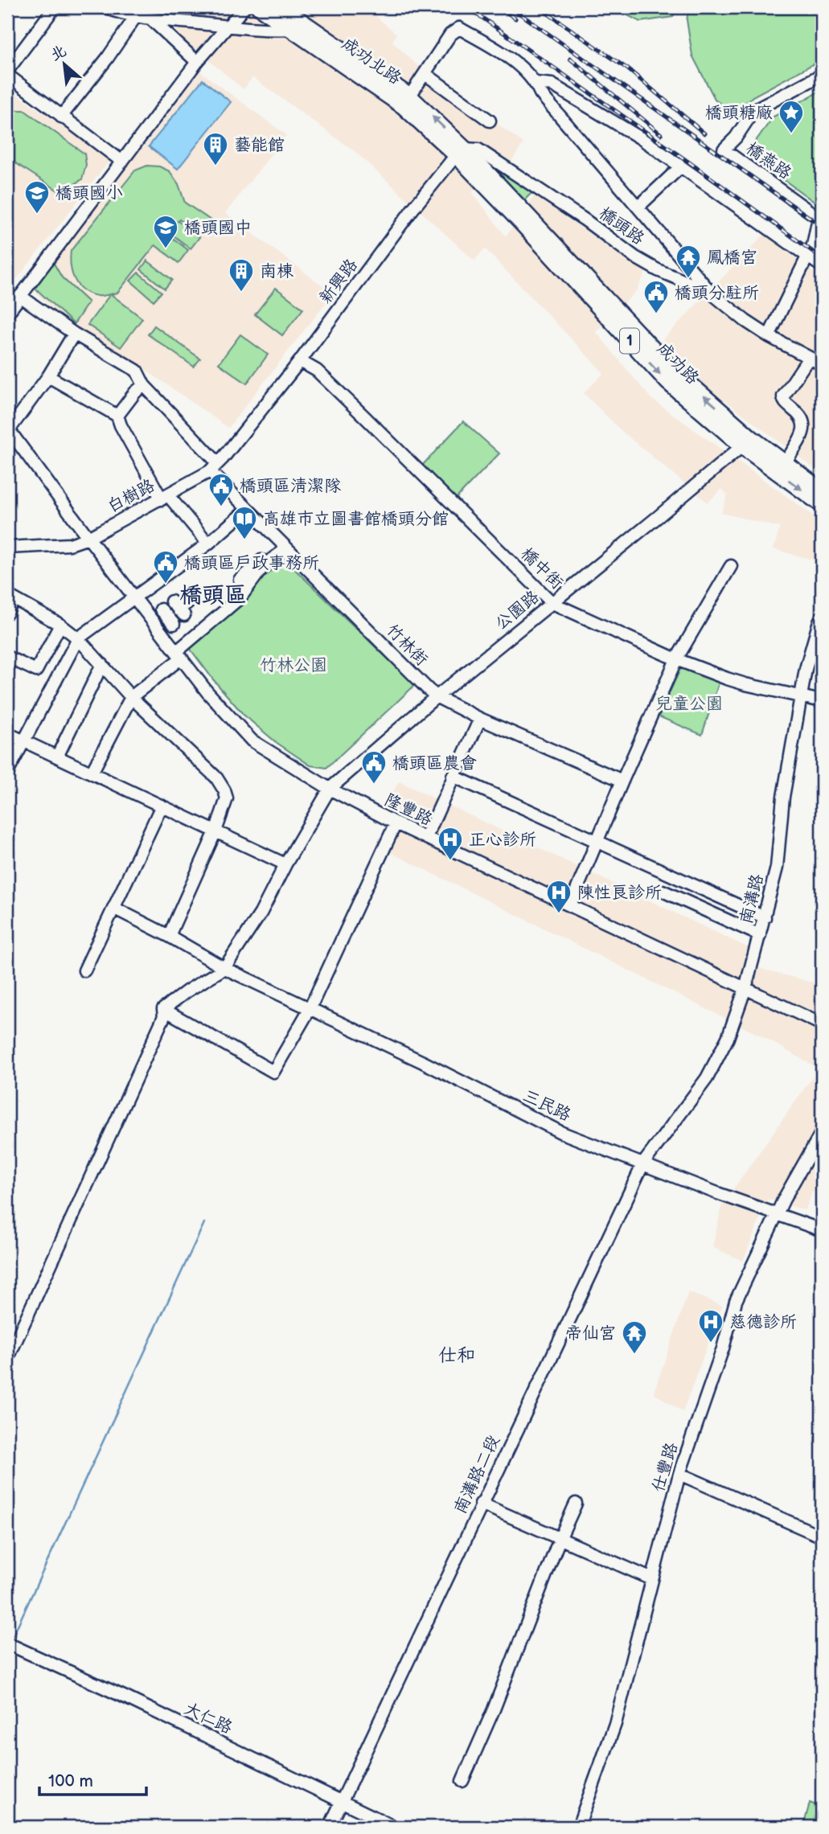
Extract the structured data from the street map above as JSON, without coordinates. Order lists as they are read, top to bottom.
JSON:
{
  "streets": {
    "main road": ["成功北路", "1", "成功路"],
    "street": [
      "橋燕路",
      "橋頭路",
      "新興路",
      "白樹路",
      "橋中街",
      "公園路",
      "竹林街",
      "隆豐路",
      "南溝路",
      "三民路",
      "仕豐路",
      "南溝路二段",
      "大仁路"
    ]
  },
  "crossings": [
    ["成功北路", "橋頭路"],
    ["成功北路", "新興路"],
    ["成功北路", "成功路"],
    ["橋燕路", "橋頭路"],
    ["橋頭路", "新興路"],
    ["橋頭路", "成功路"],
    ["新興路", "成功路"],
    ["新興路", "白樹路"],
    ["新興路", "橋中街"],
    ["成功路", "公園路"],
    ["白樹路", "竹林街"],
    ["白樹路", "隆豐路"],
    ["橋中街", "公園路"],
    ["橋中街", "南溝路"],
    ["公園路", "竹林街"],
    ["公園路", "隆豐路"],
    ["公園路", "三民路"],
    ["隆豐路", "南溝路"],
    ["南溝路", "三民路"],
    ["南溝路", "南溝路二段"],
    ["三民路", "仕豐路"],
    ["三民路", "南溝路二段"],
    ["南溝路二段", "大仁路"]
  ],
  "districts": ["橋頭區", "仕和"],
  "parks": ["竹林公園", "兒童公園"],
  "places": {
    "place": ["橋頭糖廠"],
    "building": ["藝能館", "南棟"],
    "school or university": ["橋頭國小", "橋頭國中"],
    "temple": ["鳳橋宮", "帝仙宮"],
    "public building": [
      "橋頭分駐所",
      "橋頭區清潔隊",
      "橋頭區戶政事務所",
      "橋頭區農會"
    ],
    "library": ["高雄市立圖書館橋頭分館"],
    "hospital": ["正心診所", "陳性良診所", "慈德診所"]
  },
  "scale_bar": "100 m",
  "north": "top left"
}
